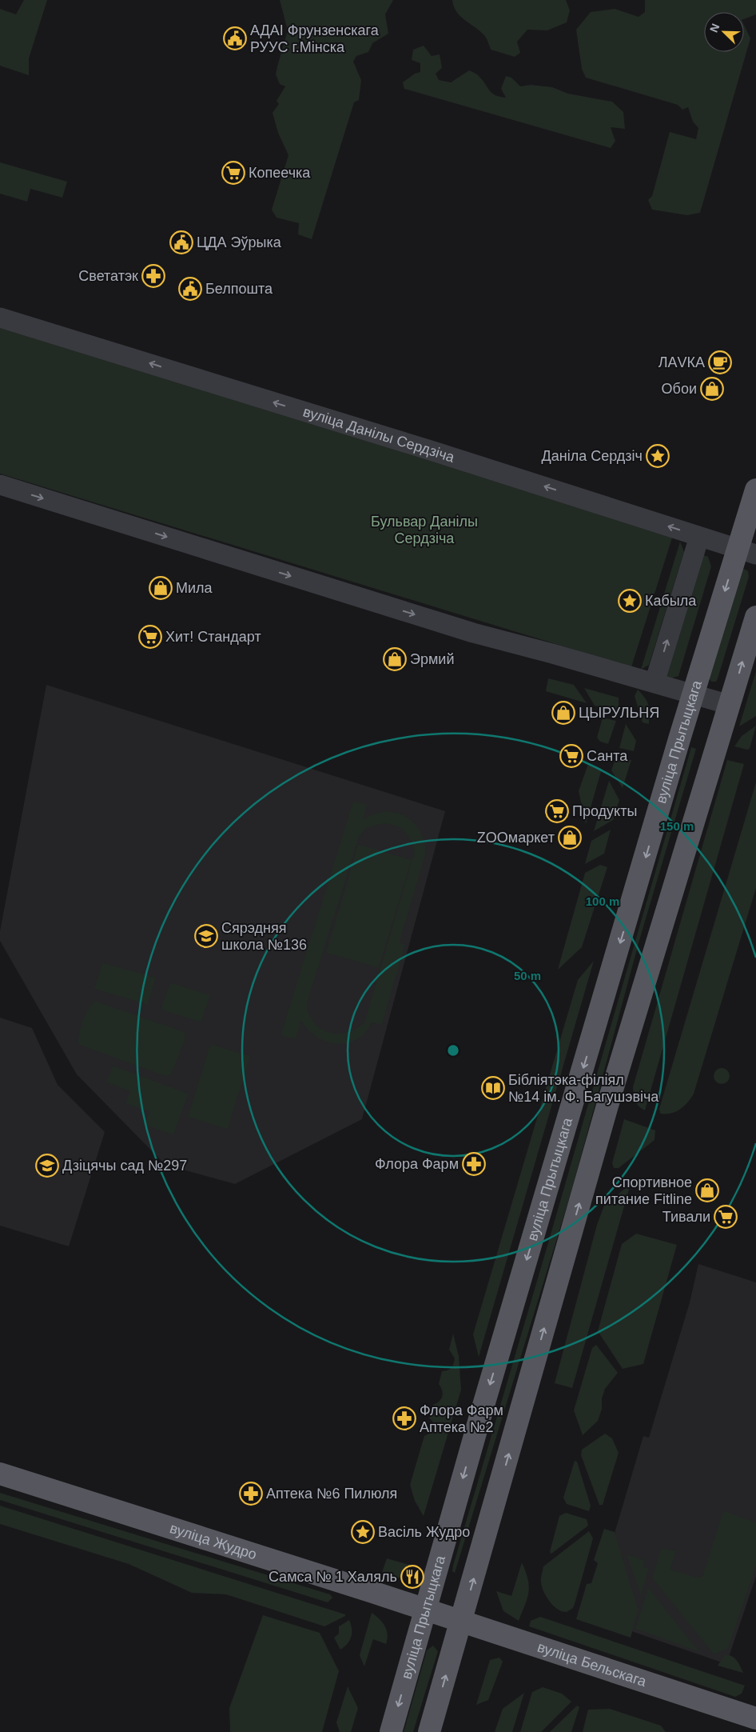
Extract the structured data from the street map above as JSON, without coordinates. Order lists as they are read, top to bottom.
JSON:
{
  "streets": {
    "main road": ["вуліца Прытыцкага", "вуліца Жудро", "вуліца Бельскага"],
    "street": ["вуліца Данілы Сердзіча"]
  },
  "crossings": [
    ["вуліца Данілы Сердзіча", "вуліца Прытыцкага"],
    ["вуліца Прытыцкага", "вуліца Жудро"],
    ["вуліца Прытыцкага", "вуліца Бельскага"],
    ["вуліца Жудро", "вуліца Бельскага"]
  ],
  "parks": ["Бульвар Данілы Сердзіча"],
  "places": {
    "public building": ["АДАІ Фрунзенскага РУУС г.Мінска", "ЦДА Эўрыка", "Белпошта"],
    "supermarket": [
      "Копеечка",
      "Хит! Стандарт",
      "Санта",
      "Продукты",
      "Тивали"
    ],
    "pharmacy": [
      "Светатэк",
      "Флора Фарм",
      "Флора Фарм Аптека №2",
      "Аптека №6 Пилюля"
    ],
    "cafe": ["ЛАVКА"],
    "shop": [
      "Обои",
      "Мила",
      "Эрмий",
      "ЦЫРУЛЬНЯ",
      "ZOOмаркет",
      "Спортивное питание Fitline"
    ],
    "place": ["Даніла Сердзіч", "Кабыла", "Васіль Жудро"],
    "school or university": ["Сярэдняя школа №136", "Дзіцячы сад №297"],
    "library": ["Бібліятэка-філіял №14 ім. Ф. Багушэвіча"],
    "restaurant": ["Самса № 1 Халяль"]
  },
  "north": "top left",
  "rings": ["150 m", "100 m", "50 m"]
}
